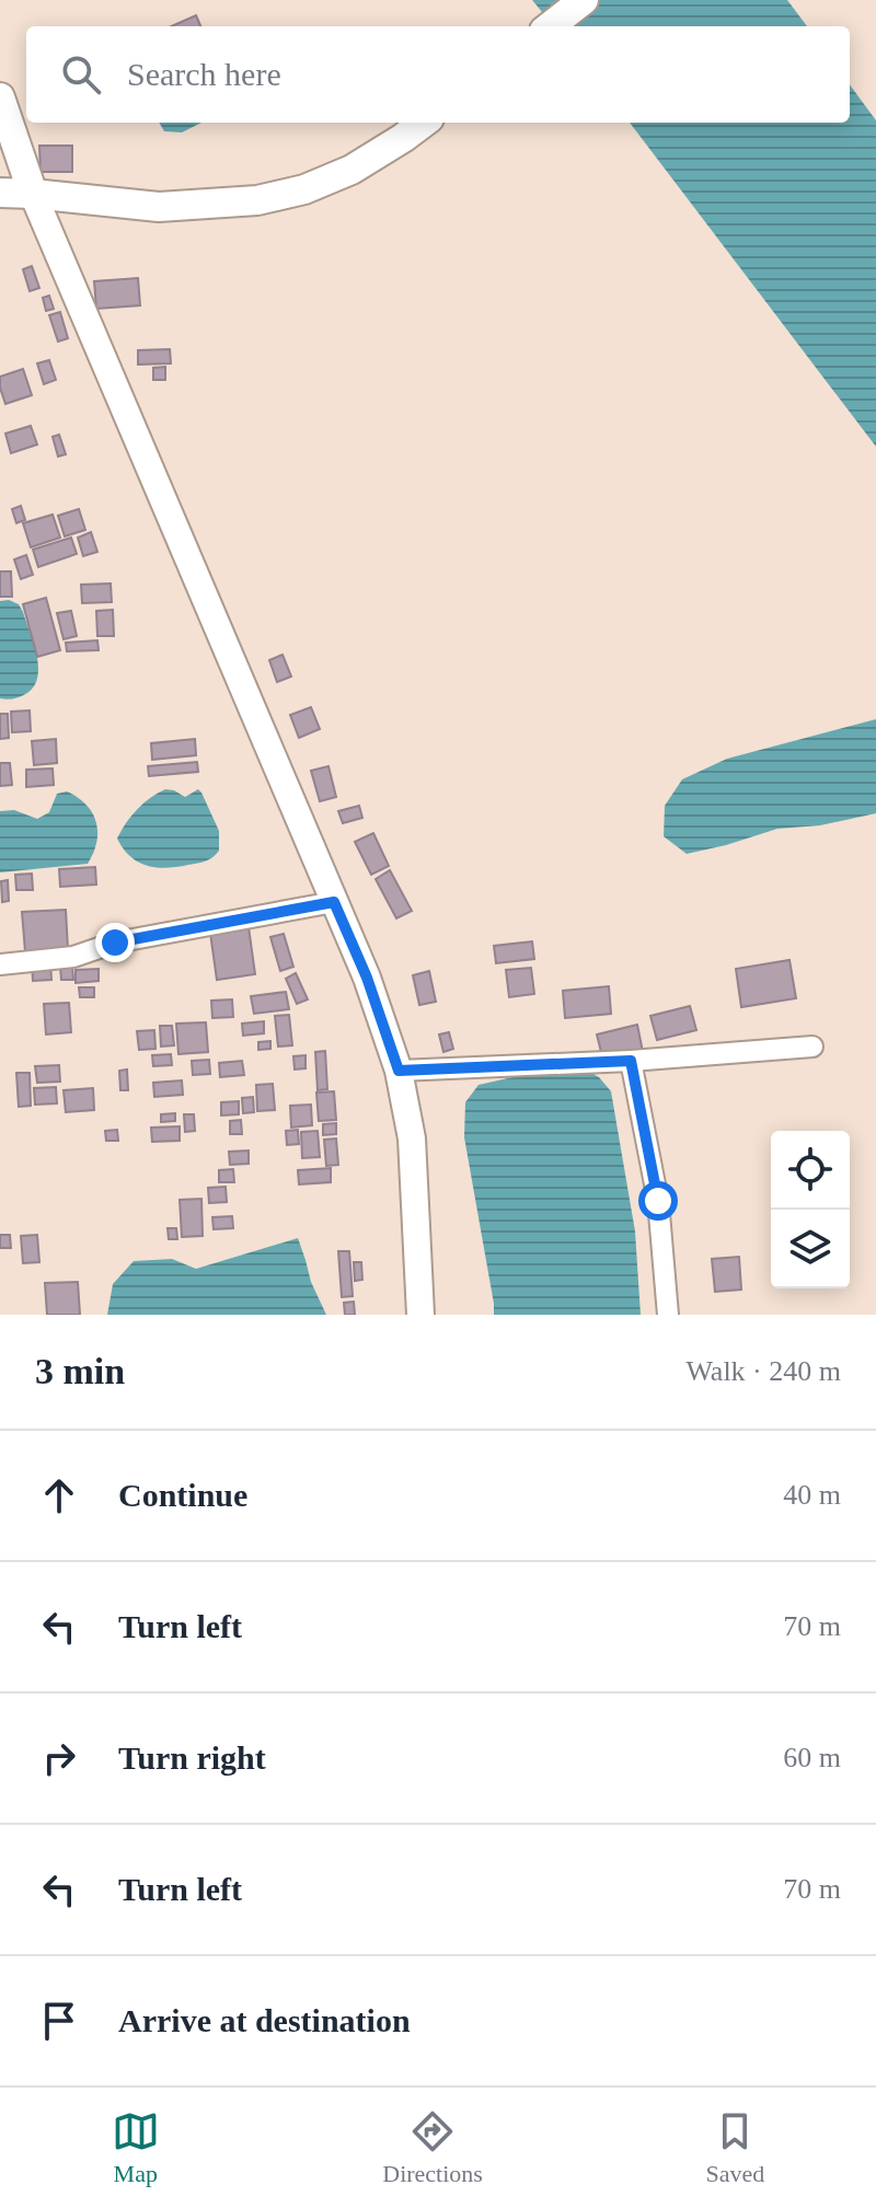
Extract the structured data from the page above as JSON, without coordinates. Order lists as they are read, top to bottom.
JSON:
{
  "page": {
    "search": "Search here",
    "heading": ["3 min", "Walk · 240 m"],
    "list": [
      ["Continue", "40 m"],
      ["Turn left", "70 m"],
      ["Turn right", "60 m"],
      ["Turn left", "70 m"],
      "Arrive at destination"
    ],
    "nav": ["Map", "Directions", "Saved"]
  }
}
